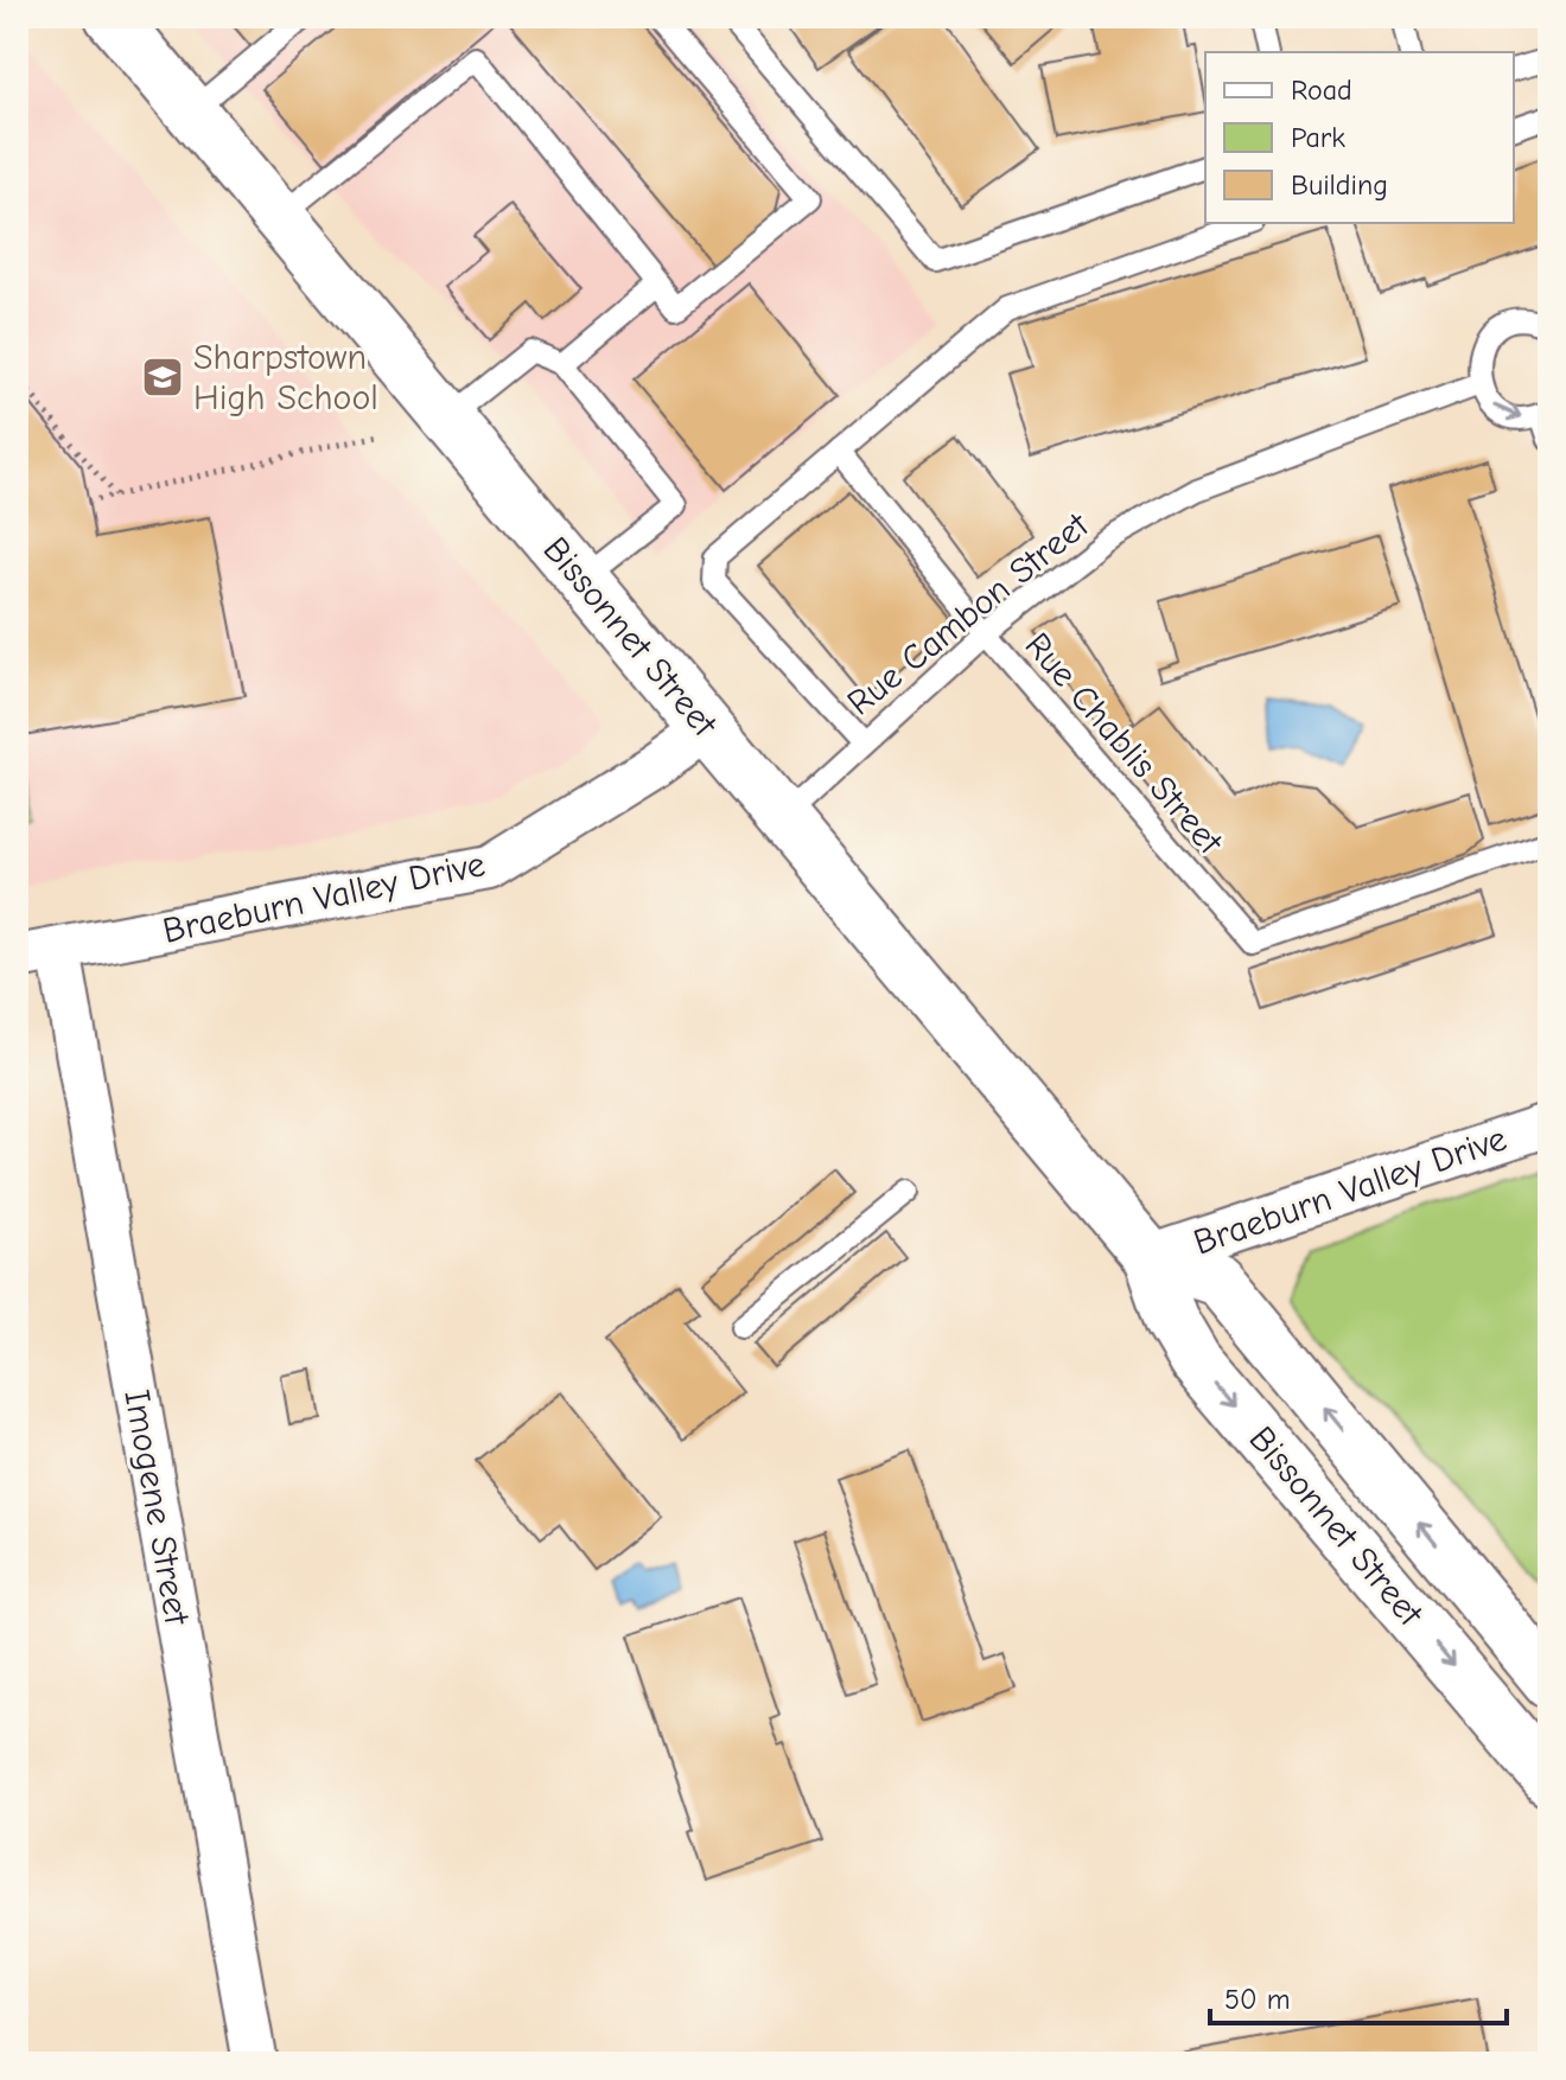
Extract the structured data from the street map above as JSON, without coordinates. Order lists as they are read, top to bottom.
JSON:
{
  "streets": {
    "main road": ["Bissonnet Street"],
    "street": ["Braeburn Valley Drive", "Imogene Street"],
    "lane": ["Rue Cambon Street", "Rue Chablis Street"]
  },
  "crossings": [
    ["Rue Cambon Street", "Bissonnet Street"],
    ["Rue Cambon Street", "Rue Chablis Street"],
    ["Bissonnet Street", "Braeburn Valley Drive"],
    ["Braeburn Valley Drive", "Imogene Street"]
  ],
  "places": {
    "school or university": ["Sharpstown High School"]
  },
  "legend": ["Road", "Park", "Building"],
  "scale_bar": "50 m"
}
